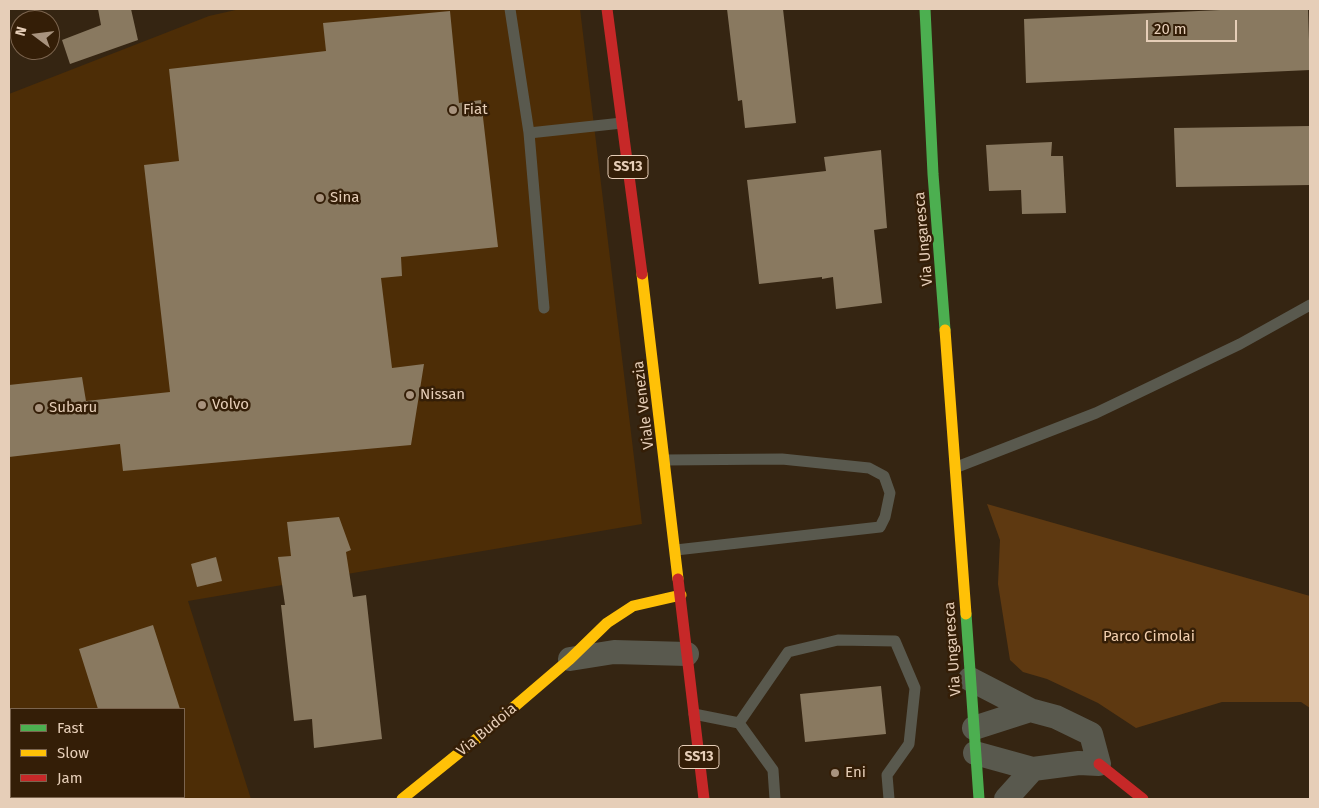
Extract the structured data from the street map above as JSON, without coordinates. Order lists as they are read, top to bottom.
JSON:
{
  "streets": {
    "street": [
      "SS13",
      "Via Ungaresca",
      "Viale Venezia",
      "Via Budoia"
    ]
  },
  "crossings": [
    ["Viale Venezia", "Via Budoia"]
  ],
  "parks": ["Parco Cimolai"],
  "places": [
    "Fiat",
    "Sina",
    "Nissan",
    "Volvo",
    "Subaru",
    "Eni"
  ],
  "legend": ["Fast", "Slow", "Jam"],
  "scale_bar": "20 m",
  "north": "left"
}
